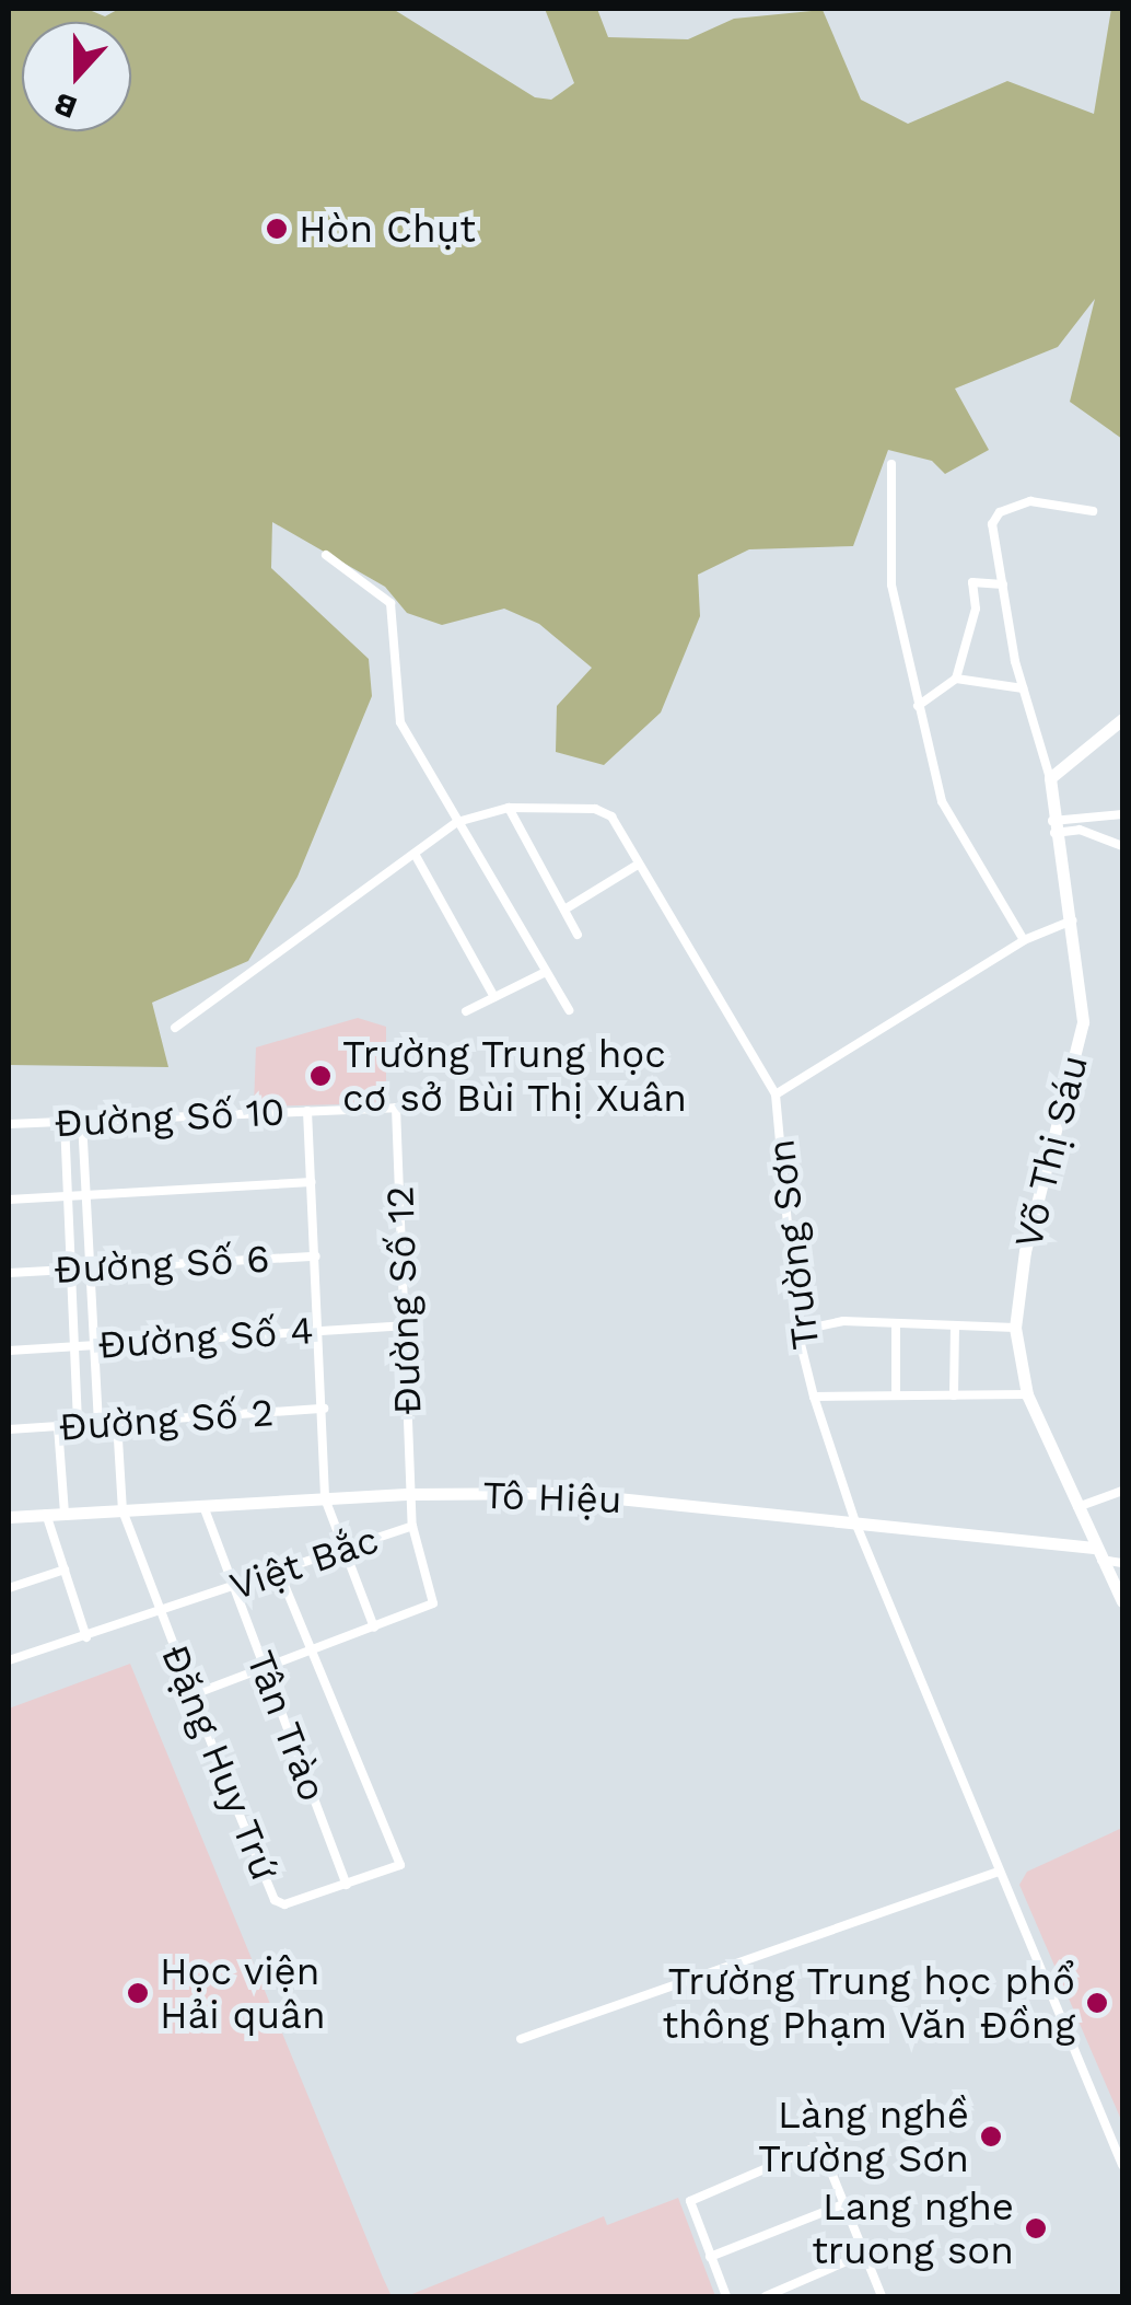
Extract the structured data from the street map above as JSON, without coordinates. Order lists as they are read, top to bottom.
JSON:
{
  "streets": {
    "street": [
      "Đường Số 10",
      "Võ Thị Sáu",
      "Trường Sơn",
      "Đường Số 6",
      "Đường Số 12",
      "Đường Số 4",
      "Đường Số 2",
      "Tô Hiệu",
      "Việt Bắc",
      "Tân Trào",
      "Đặng Huy Trứ"
    ]
  },
  "crossings": [
    ["Đường Số 10", "Đường Số 12"],
    ["Võ Thị Sáu", "Tô Hiệu"],
    ["Trường Sơn", "Tô Hiệu"],
    ["Đường Số 12", "Đường Số 4"],
    ["Đường Số 12", "Tô Hiệu"],
    ["Đường Số 12", "Việt Bắc"],
    ["Đường Số 2", "Đặng Huy Trứ"],
    ["Tô Hiệu", "Tân Trào"],
    ["Tô Hiệu", "Đặng Huy Trứ"],
    ["Việt Bắc", "Tân Trào"],
    ["Việt Bắc", "Đặng Huy Trứ"],
    ["Tân Trào", "Đặng Huy Trứ"]
  ],
  "places": [
    "Hòn Chụt",
    "Trường Trung học cơ sở Bùi Thị Xuân",
    "Học viện Hải quân",
    "Trường Trung học phổ thông Phạm Văn Đồng",
    "Làng nghề Trường Sơn",
    "Lang nghe truong son"
  ],
  "north": "bottom"
}
